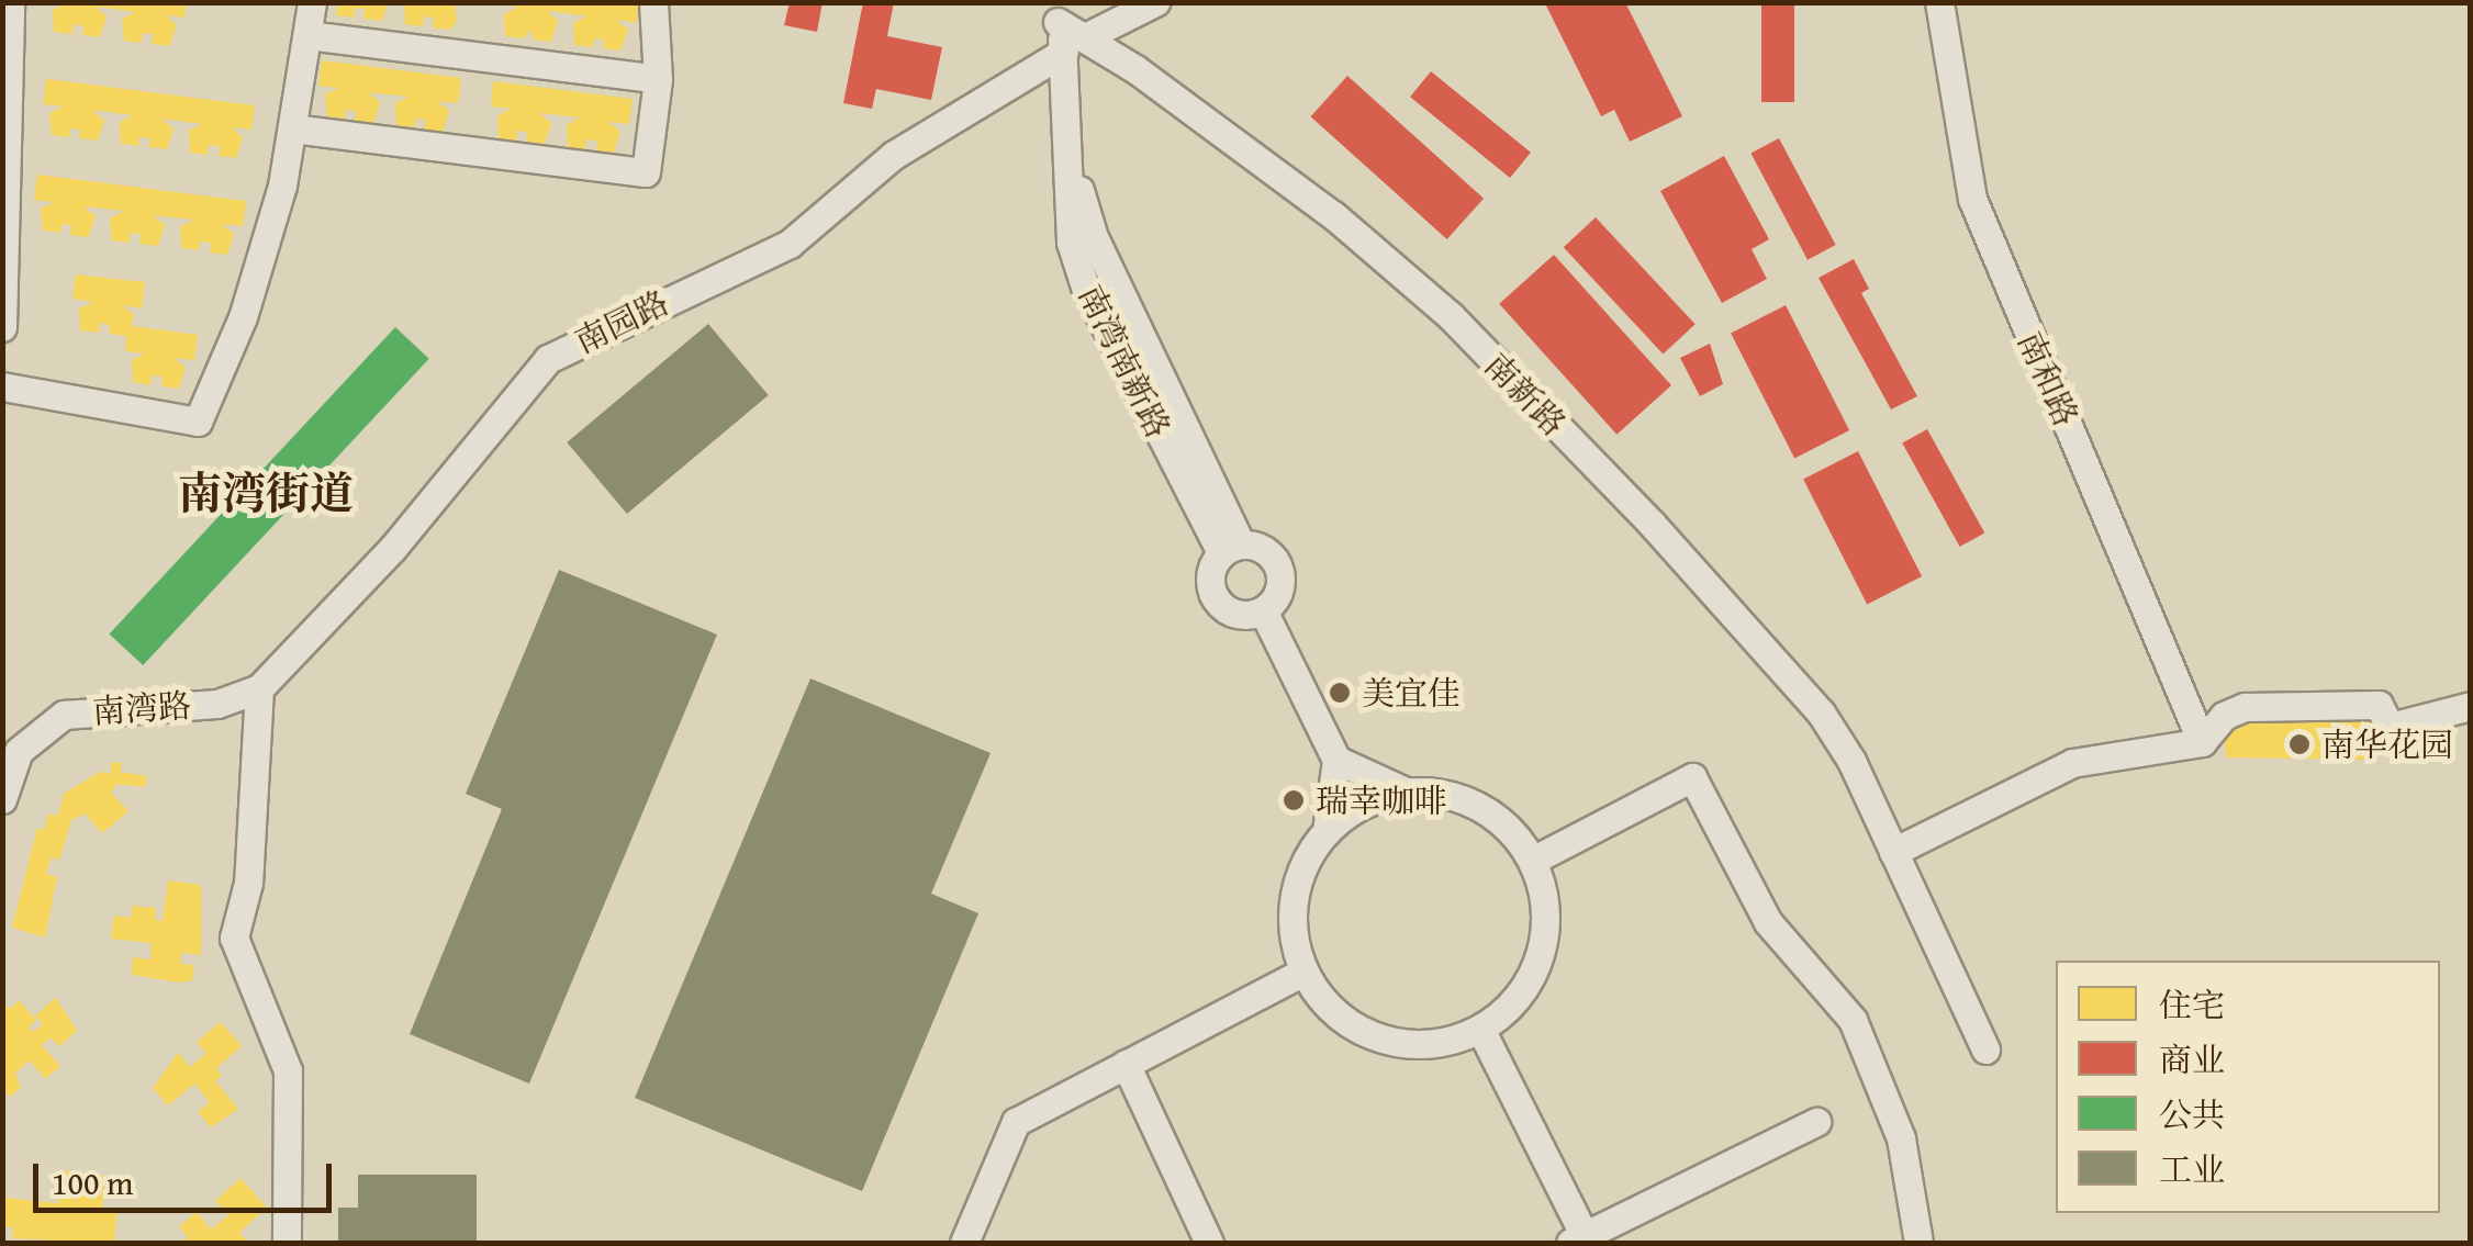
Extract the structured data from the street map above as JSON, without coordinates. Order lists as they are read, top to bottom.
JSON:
{
  "streets": {
    "street": [
      "南园路",
      "南湾南新路",
      "南和路",
      "南新路",
      "南湾路"
    ]
  },
  "crossings": [
    ["南园路", "南湾南新路"],
    ["南园路", "南新路"],
    ["南园路", "南湾路"],
    ["南湾南新路", "南新路"]
  ],
  "districts": ["南湾街道"],
  "places": ["美宜佳", "南华花园", "瑞幸咖啡"],
  "legend": [
    "住宅",
    "商业",
    "公共",
    "工业"
  ],
  "scale_bar": "100 m"
}
